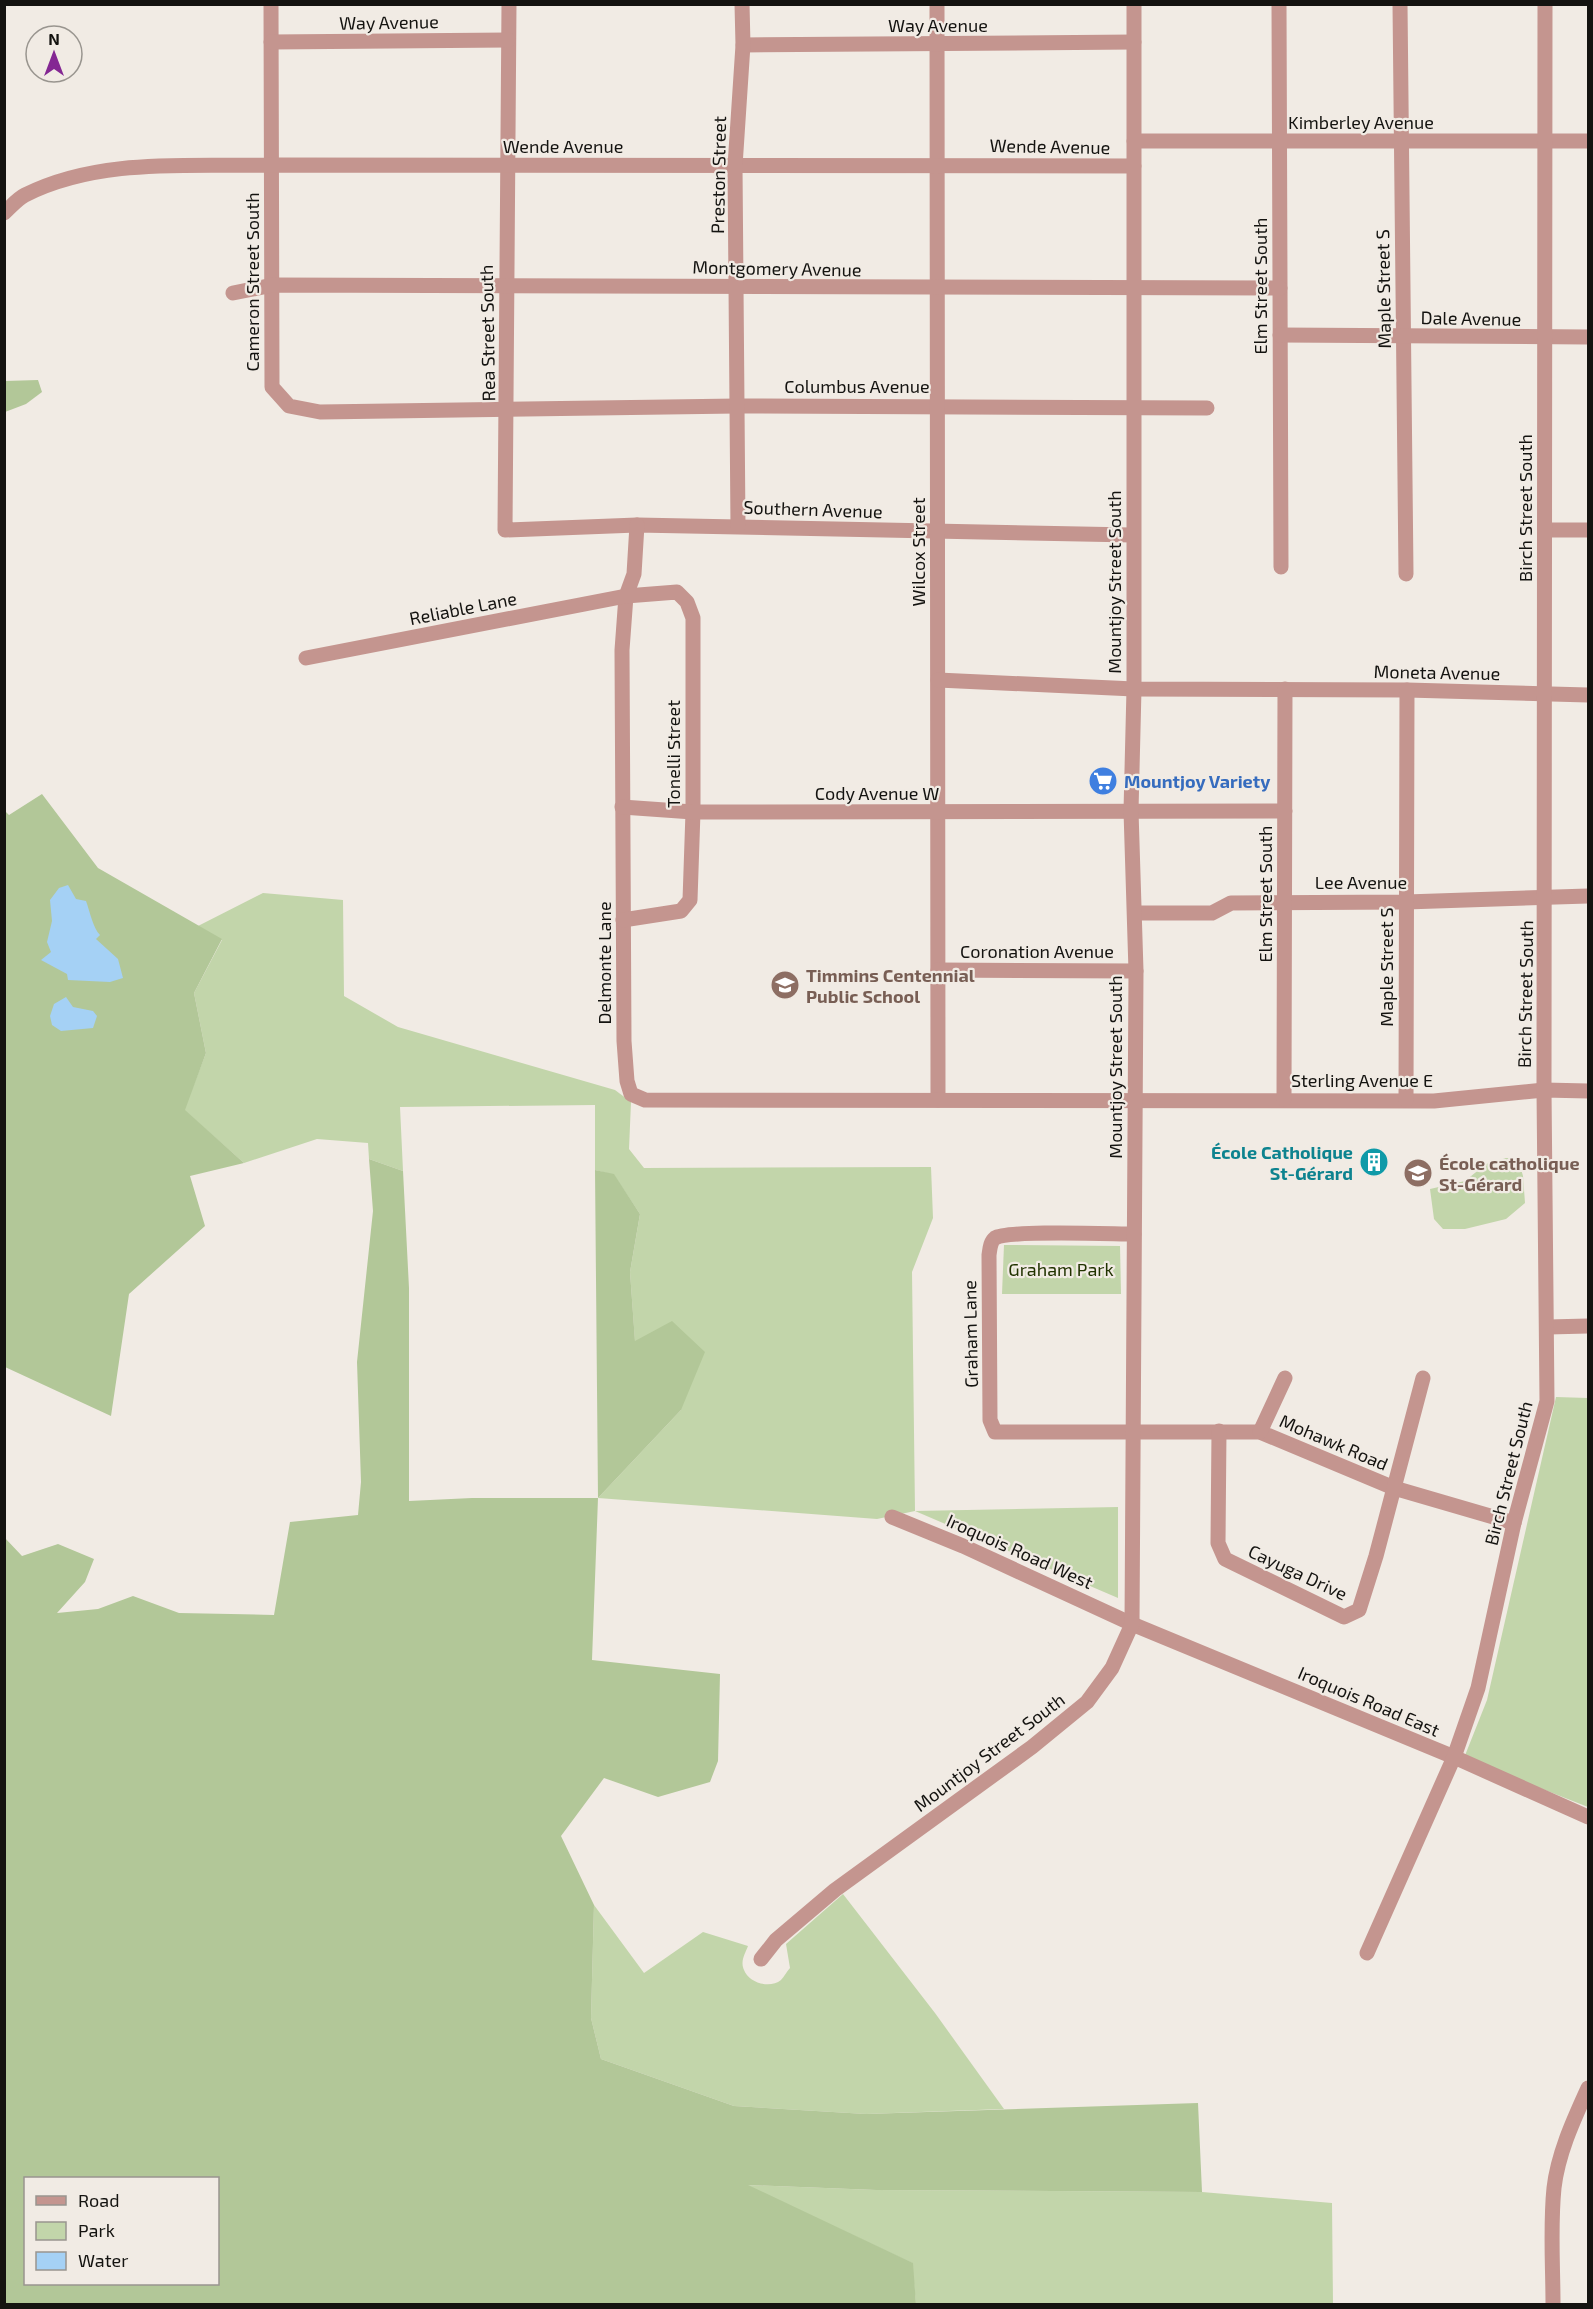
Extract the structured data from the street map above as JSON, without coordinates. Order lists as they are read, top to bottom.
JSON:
{
  "streets": {
    "street": [
      "Way Avenue",
      "Kimberley Avenue",
      "Wende Avenue",
      "Preston Street",
      "Montgomery Avenue",
      "Cameron Street South",
      "Elm Street South",
      "Maple Street S",
      "Dale Avenue",
      "Rea Street South",
      "Columbus Avenue",
      "Birch Street South",
      "Southern Avenue",
      "Wilcox Street",
      "Mountjoy Street South",
      "Reliable Lane",
      "Moneta Avenue",
      "Tonelli Street",
      "Cody Avenue W",
      "Lee Avenue",
      "Coronation Avenue",
      "Delmonte Lane",
      "Sterling Avenue E",
      "Graham Lane",
      "Mohawk Road",
      "Iroquois Road West",
      "Cayuga Drive",
      "Iroquois Road East"
    ]
  },
  "crossings": [
    ["Way Avenue", "Preston Street"],
    ["Way Avenue", "Cameron Street South"],
    ["Way Avenue", "Rea Street South"],
    ["Way Avenue", "Wilcox Street"],
    ["Way Avenue", "Mountjoy Street South"],
    ["Kimberley Avenue", "Elm Street South"],
    ["Kimberley Avenue", "Maple Street S"],
    ["Kimberley Avenue", "Birch Street South"],
    ["Kimberley Avenue", "Mountjoy Street South"],
    ["Wende Avenue", "Preston Street"],
    ["Wende Avenue", "Cameron Street South"],
    ["Wende Avenue", "Rea Street South"],
    ["Wende Avenue", "Wilcox Street"],
    ["Wende Avenue", "Mountjoy Street South"],
    ["Preston Street", "Montgomery Avenue"],
    ["Preston Street", "Columbus Avenue"],
    ["Preston Street", "Southern Avenue"],
    ["Montgomery Avenue", "Cameron Street South"],
    ["Montgomery Avenue", "Elm Street South"],
    ["Montgomery Avenue", "Rea Street South"],
    ["Montgomery Avenue", "Wilcox Street"],
    ["Montgomery Avenue", "Mountjoy Street South"],
    ["Cameron Street South", "Rea Street South"],
    ["Cameron Street South", "Columbus Avenue"],
    ["Elm Street South", "Dale Avenue"],
    ["Elm Street South", "Moneta Avenue"],
    ["Elm Street South", "Cody Avenue W"],
    ["Elm Street South", "Lee Avenue"],
    ["Elm Street South", "Sterling Avenue E"],
    ["Maple Street S", "Dale Avenue"],
    ["Maple Street S", "Moneta Avenue"],
    ["Maple Street S", "Lee Avenue"],
    ["Maple Street S", "Sterling Avenue E"],
    ["Dale Avenue", "Birch Street South"],
    ["Rea Street South", "Columbus Avenue"],
    ["Rea Street South", "Southern Avenue"],
    ["Rea Street South", "Delmonte Lane"],
    ["Columbus Avenue", "Wilcox Street"],
    ["Columbus Avenue", "Mountjoy Street South"],
    ["Birch Street South", "Moneta Avenue"],
    ["Birch Street South", "Lee Avenue"],
    ["Birch Street South", "Sterling Avenue E"],
    ["Birch Street South", "Mohawk Road"],
    ["Birch Street South", "Iroquois Road East"],
    ["Southern Avenue", "Wilcox Street"],
    ["Southern Avenue", "Mountjoy Street South"],
    ["Southern Avenue", "Delmonte Lane"],
    ["Wilcox Street", "Moneta Avenue"],
    ["Wilcox Street", "Cody Avenue W"],
    ["Wilcox Street", "Coronation Avenue"],
    ["Wilcox Street", "Delmonte Lane"],
    ["Wilcox Street", "Sterling Avenue E"],
    ["Mountjoy Street South", "Moneta Avenue"],
    ["Mountjoy Street South", "Cody Avenue W"],
    ["Mountjoy Street South", "Lee Avenue"],
    ["Mountjoy Street South", "Coronation Avenue"],
    ["Mountjoy Street South", "Sterling Avenue E"],
    ["Mountjoy Street South", "Graham Lane"],
    ["Mountjoy Street South", "Mohawk Road"],
    ["Mountjoy Street South", "Iroquois Road West"],
    ["Mountjoy Street South", "Iroquois Road East"],
    ["Reliable Lane", "Tonelli Street"],
    ["Reliable Lane", "Delmonte Lane"],
    ["Tonelli Street", "Cody Avenue W"],
    ["Tonelli Street", "Delmonte Lane"],
    ["Cody Avenue W", "Delmonte Lane"],
    ["Delmonte Lane", "Sterling Avenue E"],
    ["Graham Lane", "Mohawk Road"],
    ["Mohawk Road", "Cayuga Drive"],
    ["Iroquois Road West", "Iroquois Road East"]
  ],
  "parks": ["Graham Park"],
  "places": {
    "supermarket": ["Mountjoy Variety"],
    "school or university": ["Timmins Centennial Public School", "École catholique St-Gérard"],
    "building": ["École Catholique St-Gérard"]
  },
  "legend": ["Road", "Park", "Water"],
  "north": "top"
}
